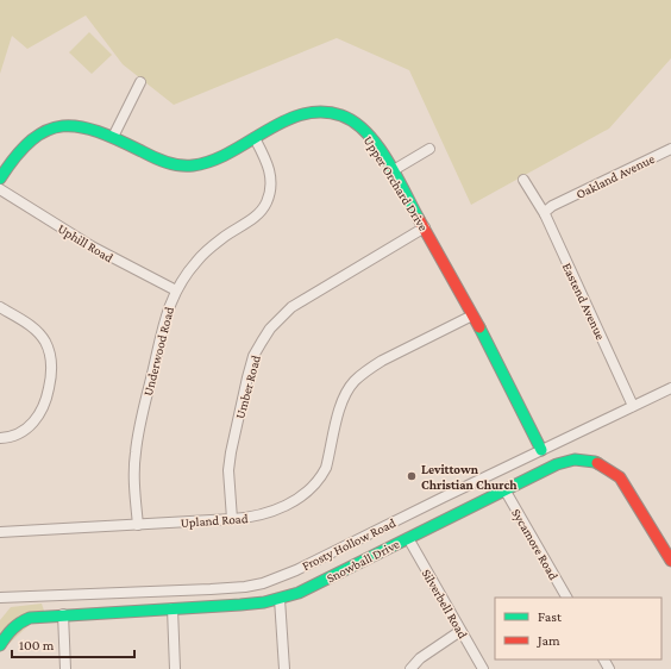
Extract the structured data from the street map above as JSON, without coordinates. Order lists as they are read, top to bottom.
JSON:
{
  "streets": {
    "street": [
      "Oakland Avenue",
      "Upper Orchard Drive",
      "Uphill Road",
      "Eastend Avenue",
      "Underwood Road",
      "Umber Road",
      "Upland Road",
      "Frosty Hollow Road",
      "Sycamore Road",
      "Snowball Drive",
      "Silverbell Road"
    ]
  },
  "crossings": [
    ["Oakland Avenue", "Eastend Avenue"],
    ["Upper Orchard Drive", "Underwood Road"],
    ["Upper Orchard Drive", "Umber Road"],
    ["Upper Orchard Drive", "Upland Road"],
    ["Upper Orchard Drive", "Frosty Hollow Road"],
    ["Uphill Road", "Underwood Road"],
    ["Eastend Avenue", "Frosty Hollow Road"],
    ["Underwood Road", "Upland Road"],
    ["Umber Road", "Upland Road"],
    ["Sycamore Road", "Snowball Drive"],
    ["Snowball Drive", "Silverbell Road"]
  ],
  "places": ["Levittown Christian Church"],
  "legend": ["Fast", "Jam"],
  "scale_bar": "100 m"
}
